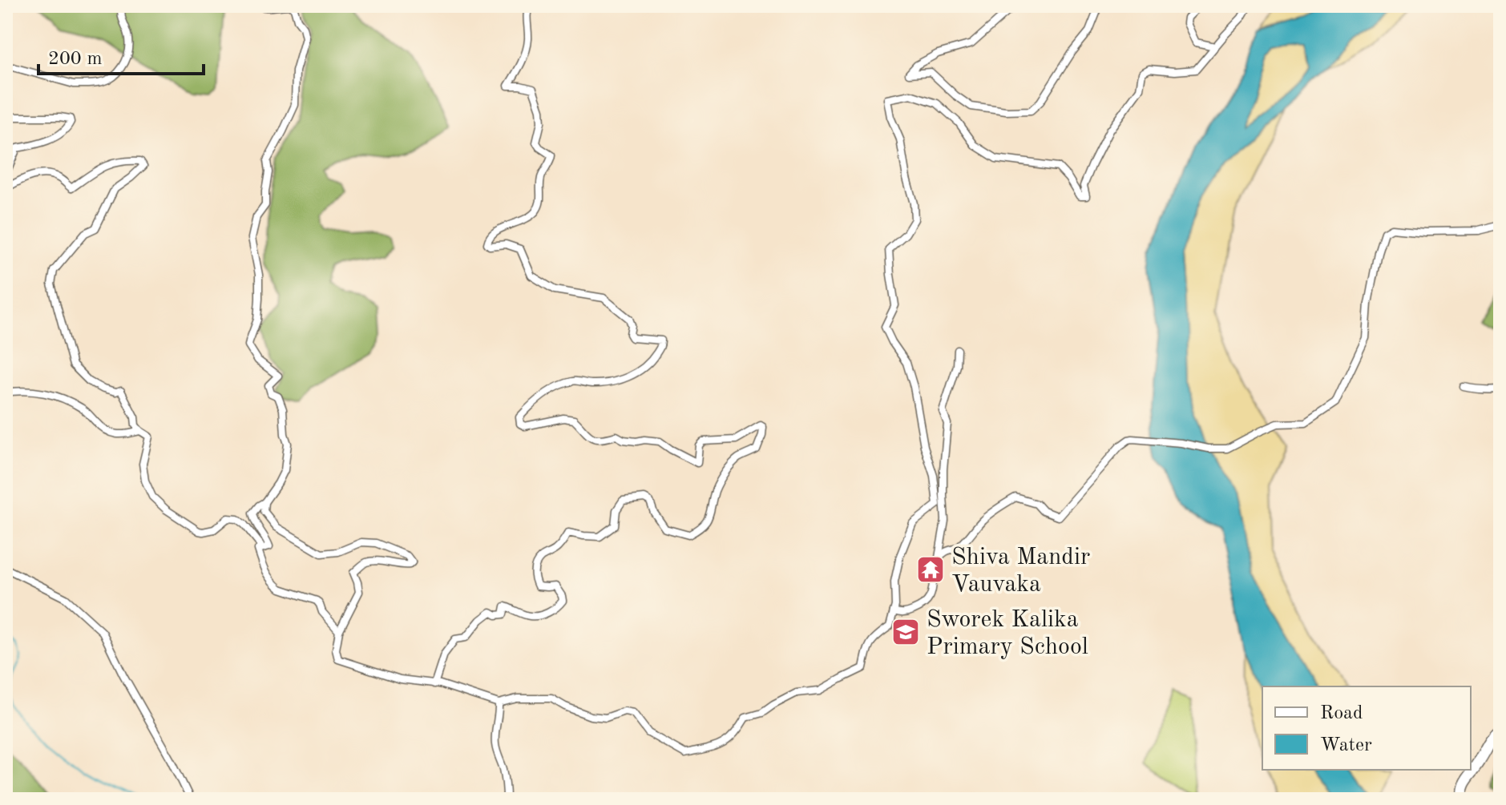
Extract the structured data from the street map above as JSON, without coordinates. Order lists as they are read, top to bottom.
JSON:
{
  "places": {
    "temple": ["Shiva Mandir Vauvaka"],
    "school or university": ["Sworek Kalika Primary School"]
  },
  "legend": ["Road", "Water"],
  "scale_bar": "200 m"
}
